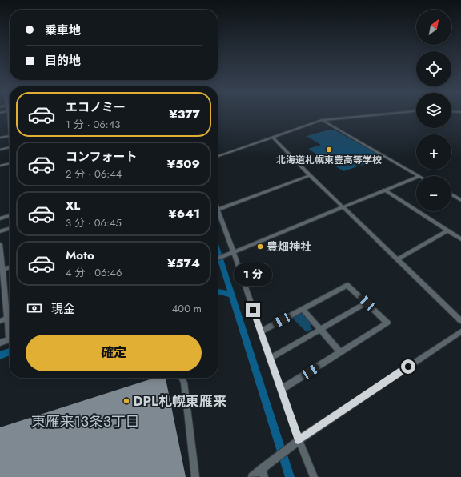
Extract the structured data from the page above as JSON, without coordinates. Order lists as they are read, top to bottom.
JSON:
{
  "districts": ["東雁来13条3丁目"],
  "places": ["北海道札幌東豊高等学校", "豊畑神社", "DPL札幌東雁来"],
  "north": "top right",
  "page": {
    "map_buttons": ["+", "−"],
    "banner": ["乗車地", "目的地"],
    "list": [
      {
        "name": "エコノミー",
        "note": "1 分 · 06:43",
        "value": "¥377"
      },
      {
        "name": "コンフォート",
        "note": "2 分 · 06:44",
        "value": "¥509"
      },
      {
        "name": "XL",
        "note": "3 分 · 06:45",
        "value": "¥641"
      },
      {
        "name": "Moto",
        "note": "4 分 · 06:46",
        "value": "¥574"
      }
    ],
    "bubble": "1 分",
    "pay": ["現金", "400 m"],
    "buttons": "確定"
  }
}
